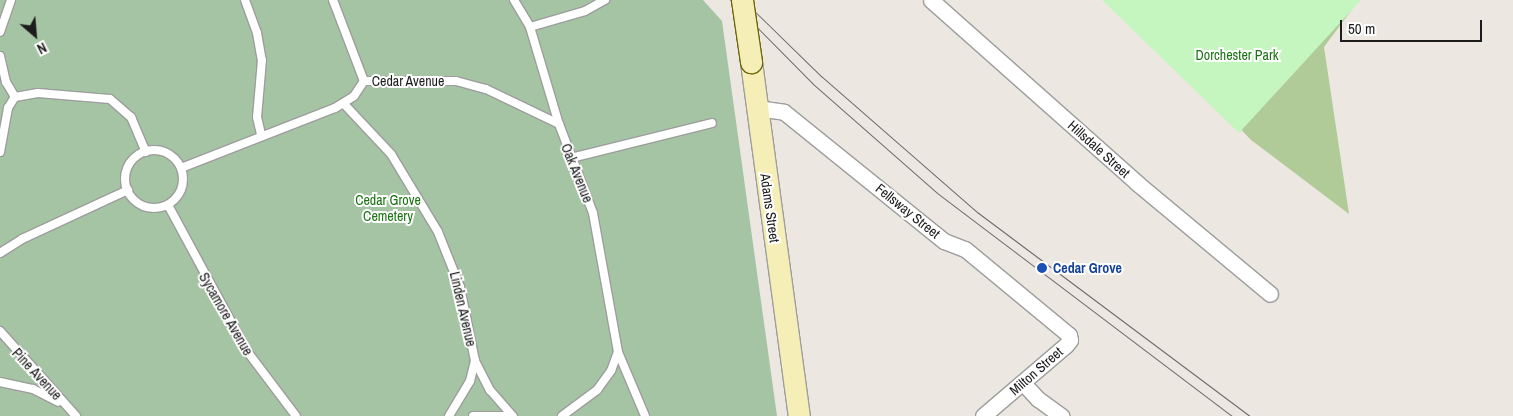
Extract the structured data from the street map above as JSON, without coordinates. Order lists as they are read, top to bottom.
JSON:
{
  "streets": {
    "main road": ["Adams Street"],
    "street": ["Hillsdale Street", "Fellsway Street", "Milton Street"],
    "lane": [
      "Cedar Avenue",
      "Oak Avenue",
      "Linden Avenue",
      "Sycamore Avenue",
      "Pine Avenue"
    ]
  },
  "crossings": [
    ["Cedar Avenue", "Oak Avenue"],
    ["Cedar Avenue", "Linden Avenue"],
    ["Cedar Avenue", "Sycamore Avenue"],
    ["Adams Street", "Fellsway Street"],
    ["Fellsway Street", "Milton Street"]
  ],
  "parks": ["Dorchester Park", "Cedar Grove Cemetery"],
  "places": ["Cedar Grove"],
  "scale_bar": "50 m",
  "north": "bottom right"
}
